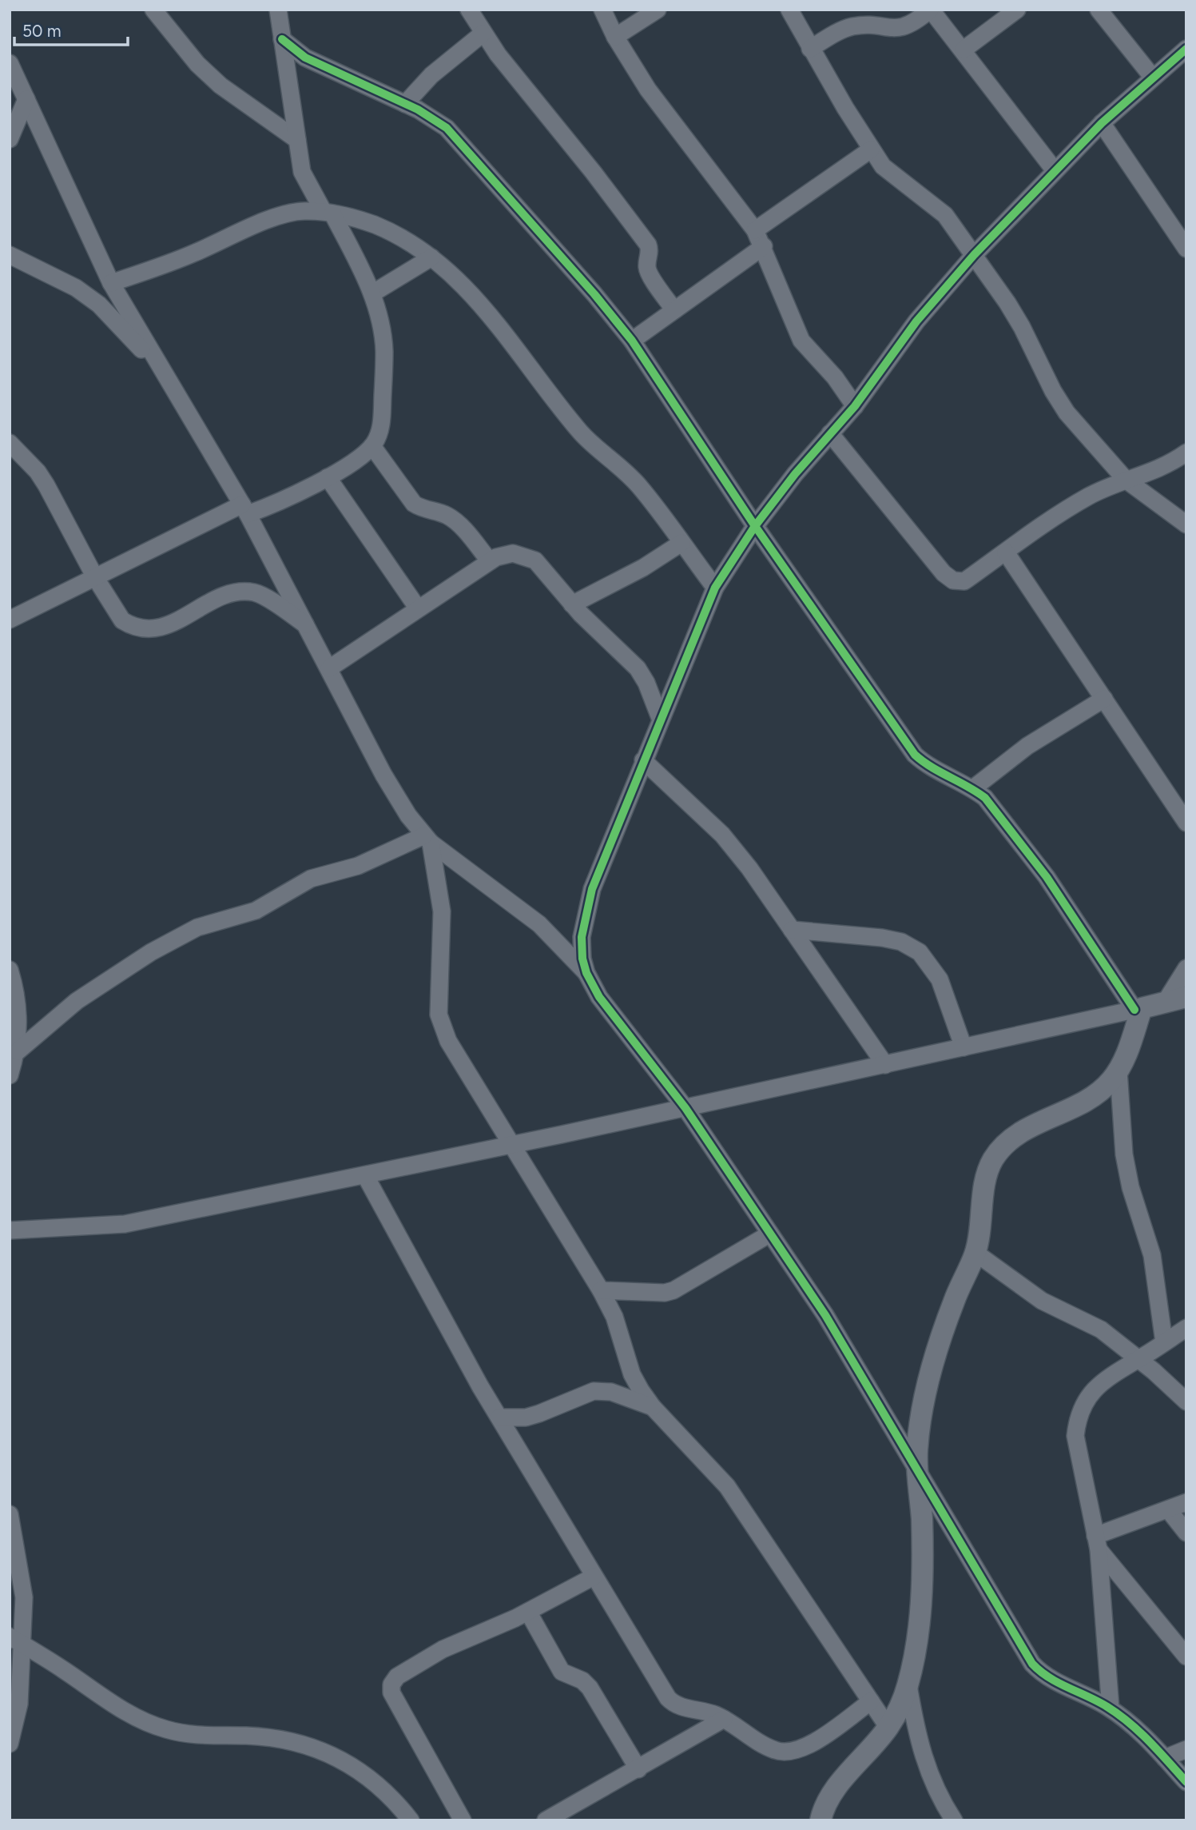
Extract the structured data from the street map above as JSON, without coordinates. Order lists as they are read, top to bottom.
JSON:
{
  "scale_bar": "50 m"
}
